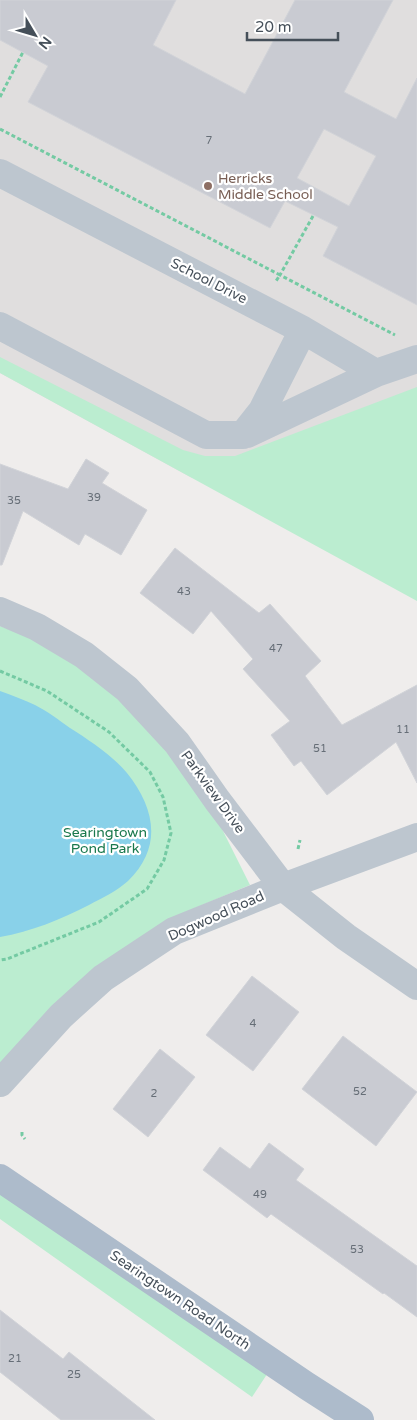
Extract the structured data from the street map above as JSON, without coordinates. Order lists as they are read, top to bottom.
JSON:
{
  "streets": {
    "main road": ["Searingtown Road North"],
    "street": ["School Drive", "Parkview Drive", "Dogwood Road"]
  },
  "crossings": [
    ["Parkview Drive", "Dogwood Road"]
  ],
  "parks": ["Searingtown Pond Park"],
  "places": ["Herricks Middle School"],
  "house_numbers": [
    "7",
    "39",
    "35",
    "43",
    "47",
    "11",
    "51",
    "4",
    "52",
    "2",
    "49",
    "53",
    "21",
    "25"
  ],
  "scale_bar": "20 m",
  "north": "bottom right"
}
